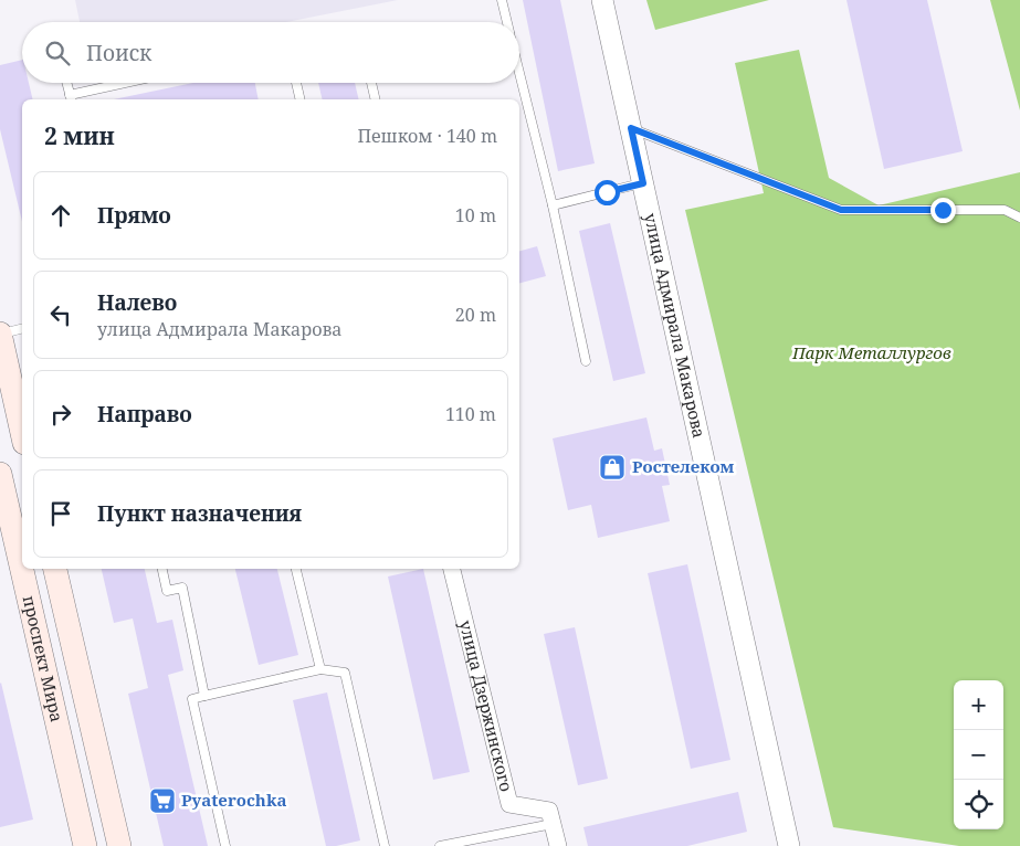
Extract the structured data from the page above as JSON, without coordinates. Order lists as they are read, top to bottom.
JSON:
{
  "streets": {
    "main road": ["проспект Мира"],
    "street": ["улица Адмирала Макарова", "улица Дзержинского"]
  },
  "parks": ["Парк Металлургов"],
  "places": {
    "shop": ["Ростелеком"],
    "supermarket": ["Pyaterochka"]
  },
  "page": {
    "search": "Поиск",
    "heading": ["2 мин", "Пешком · 140 m"],
    "list": [
      ["Прямо", "10 m"],
      ["Налево", "улица Адмирала Макарова", "20 m"],
      ["Направо", "110 m"],
      "Пункт назначения"
    ],
    "map_buttons": ["+", "−"]
  }
}
